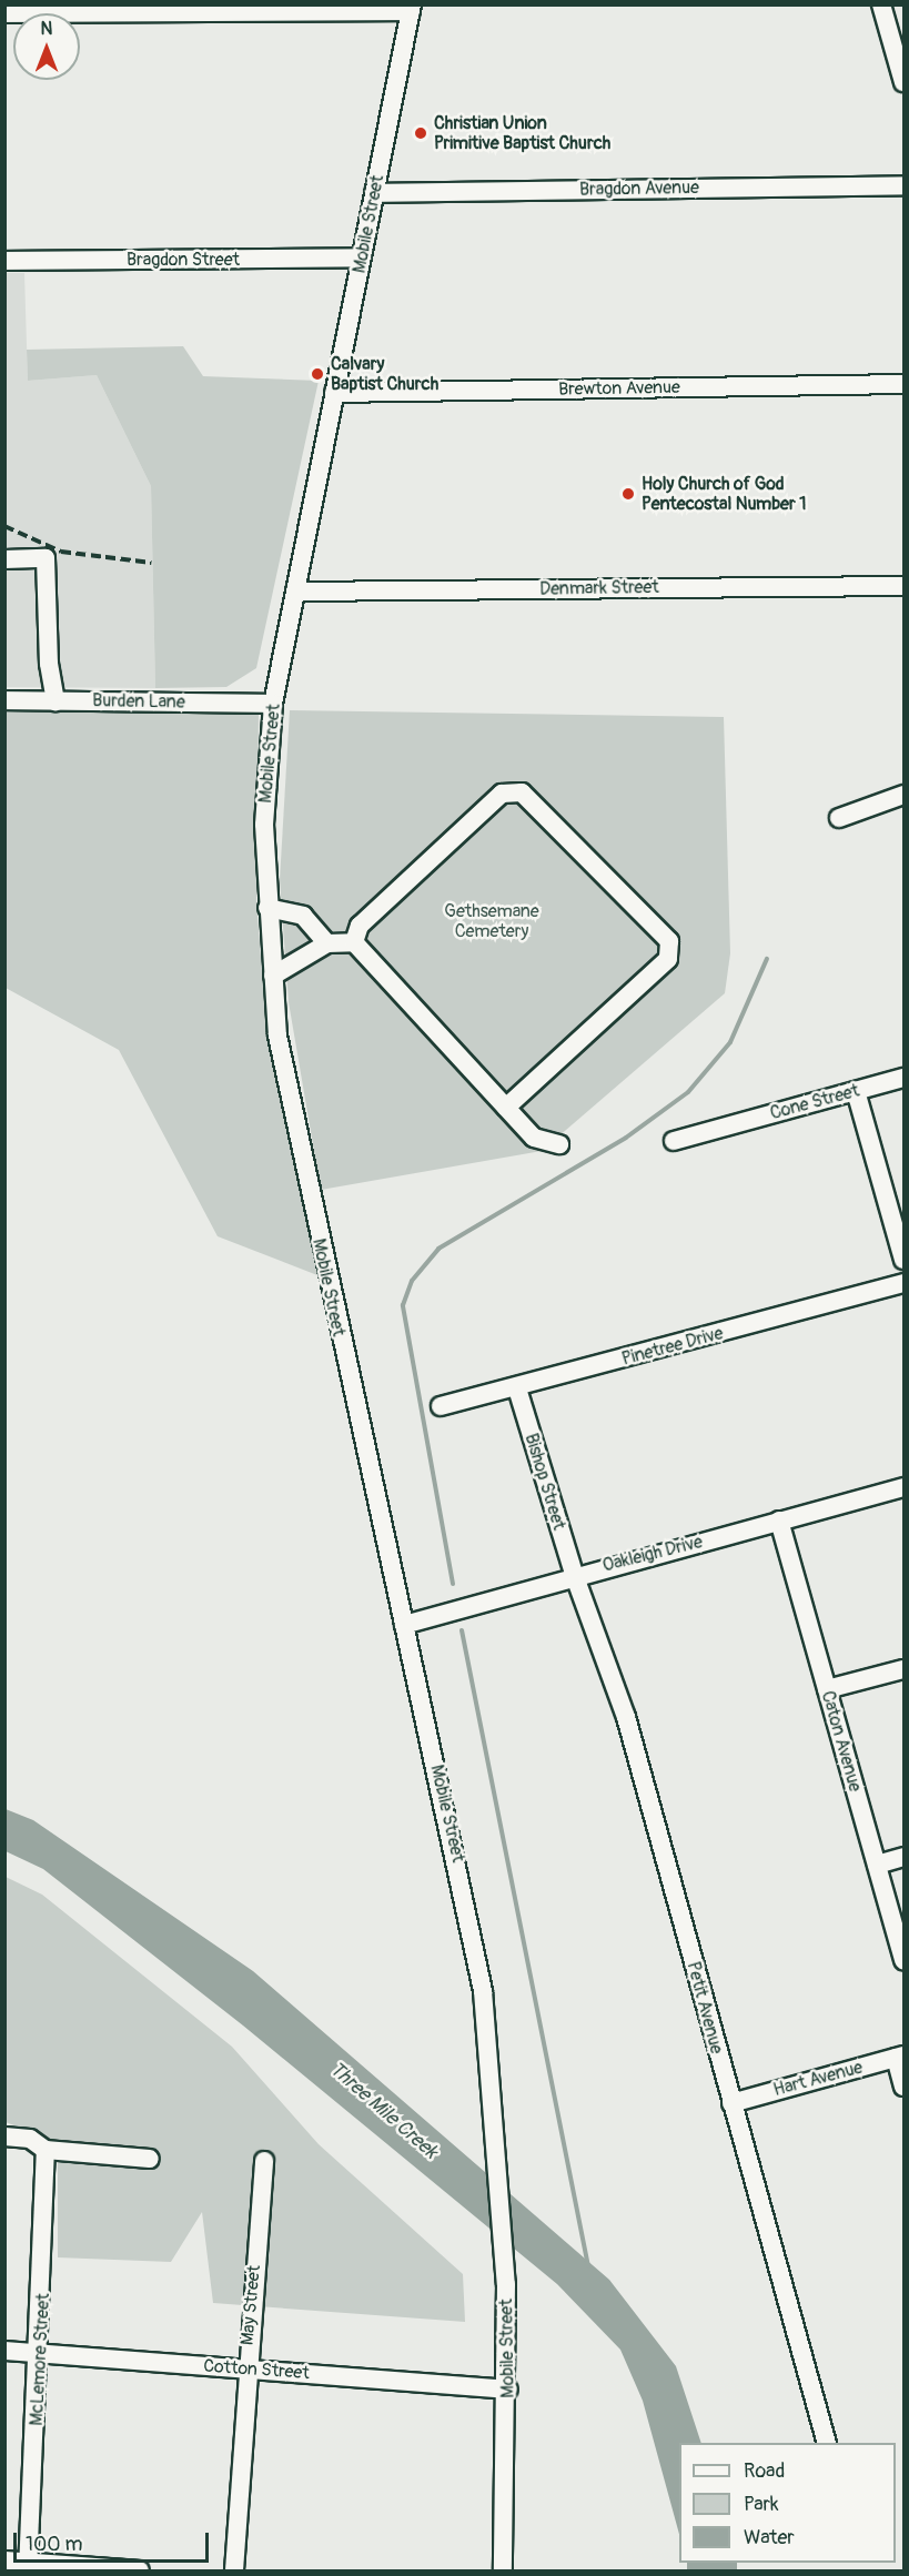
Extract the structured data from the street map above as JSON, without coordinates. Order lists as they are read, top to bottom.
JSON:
{
  "streets": {
    "street": [
      "Bragdon Avenue",
      "Mobile Street",
      "Bragdon Street",
      "Brewton Avenue",
      "Denmark Street",
      "Burden Lane",
      "Cone Street",
      "Pinetree Drive",
      "Bishop Street",
      "Oakleigh Drive",
      "Caton Avenue",
      "Petit Avenue",
      "Hart Avenue",
      "May Street",
      "McLemore Street",
      "Cotton Street"
    ]
  },
  "crossings": [
    ["Bragdon Avenue", "Mobile Street"],
    ["Mobile Street", "Bragdon Street"],
    ["Mobile Street", "Brewton Avenue"],
    ["Mobile Street", "Denmark Street"],
    ["Mobile Street", "Burden Lane"],
    ["Mobile Street", "Oakleigh Drive"],
    ["Mobile Street", "Cotton Street"],
    ["Pinetree Drive", "Bishop Street"],
    ["Bishop Street", "Oakleigh Drive"],
    ["Bishop Street", "Petit Avenue"],
    ["Oakleigh Drive", "Caton Avenue"],
    ["Oakleigh Drive", "Petit Avenue"],
    ["Petit Avenue", "Hart Avenue"],
    ["May Street", "Cotton Street"],
    ["McLemore Street", "Cotton Street"]
  ],
  "water": ["Three Mile Creek"],
  "parks": ["Gethsemane Cemetery"],
  "places": ["Christian Union Primitive Baptist Church", "Calvary Baptist Church", "Holy Church of God Pentecostal Number 1"],
  "legend": ["Road", "Park", "Water"],
  "scale_bar": "100 m",
  "north": "top"
}
